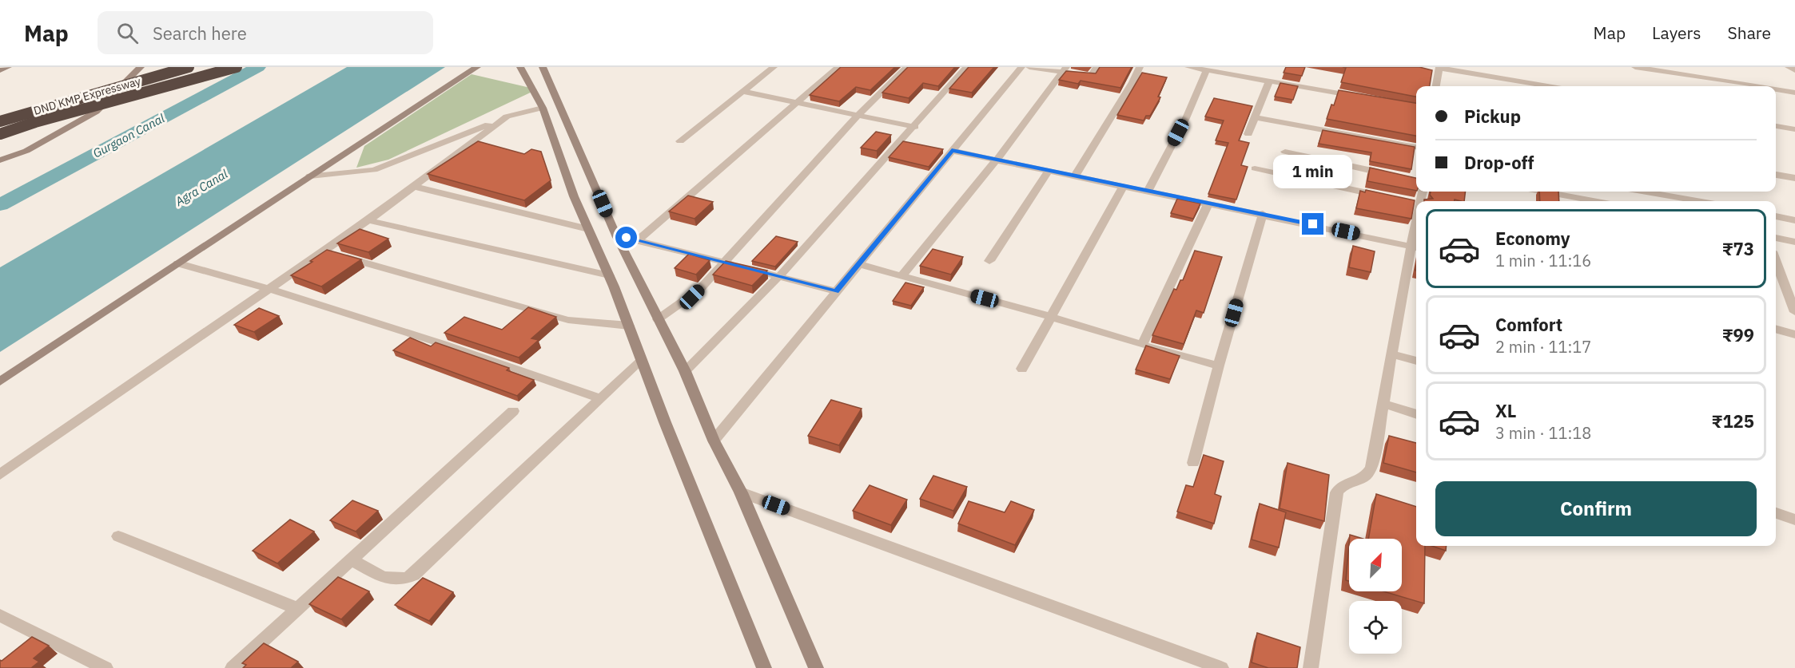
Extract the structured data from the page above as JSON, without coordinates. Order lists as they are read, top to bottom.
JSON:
{
  "streets": {
    "highway": ["DND KMP Expressway"]
  },
  "water": ["Gurgaon Canal", "Agra Canal"],
  "north": "top right",
  "page": {
    "header": "Map",
    "search": "Search here",
    "nav": ["Map", "Layers", "Share"],
    "banner": ["Pickup", "Drop-off"],
    "bubble": "1 min",
    "list": [
      {
        "name": "Economy",
        "note": "1 min · 11:16",
        "value": "₹73"
      },
      {
        "name": "Comfort",
        "note": "2 min · 11:17",
        "value": "₹99"
      },
      {
        "name": "XL",
        "note": "3 min · 11:18",
        "value": "₹125"
      }
    ],
    "buttons": "Confirm"
  }
}
